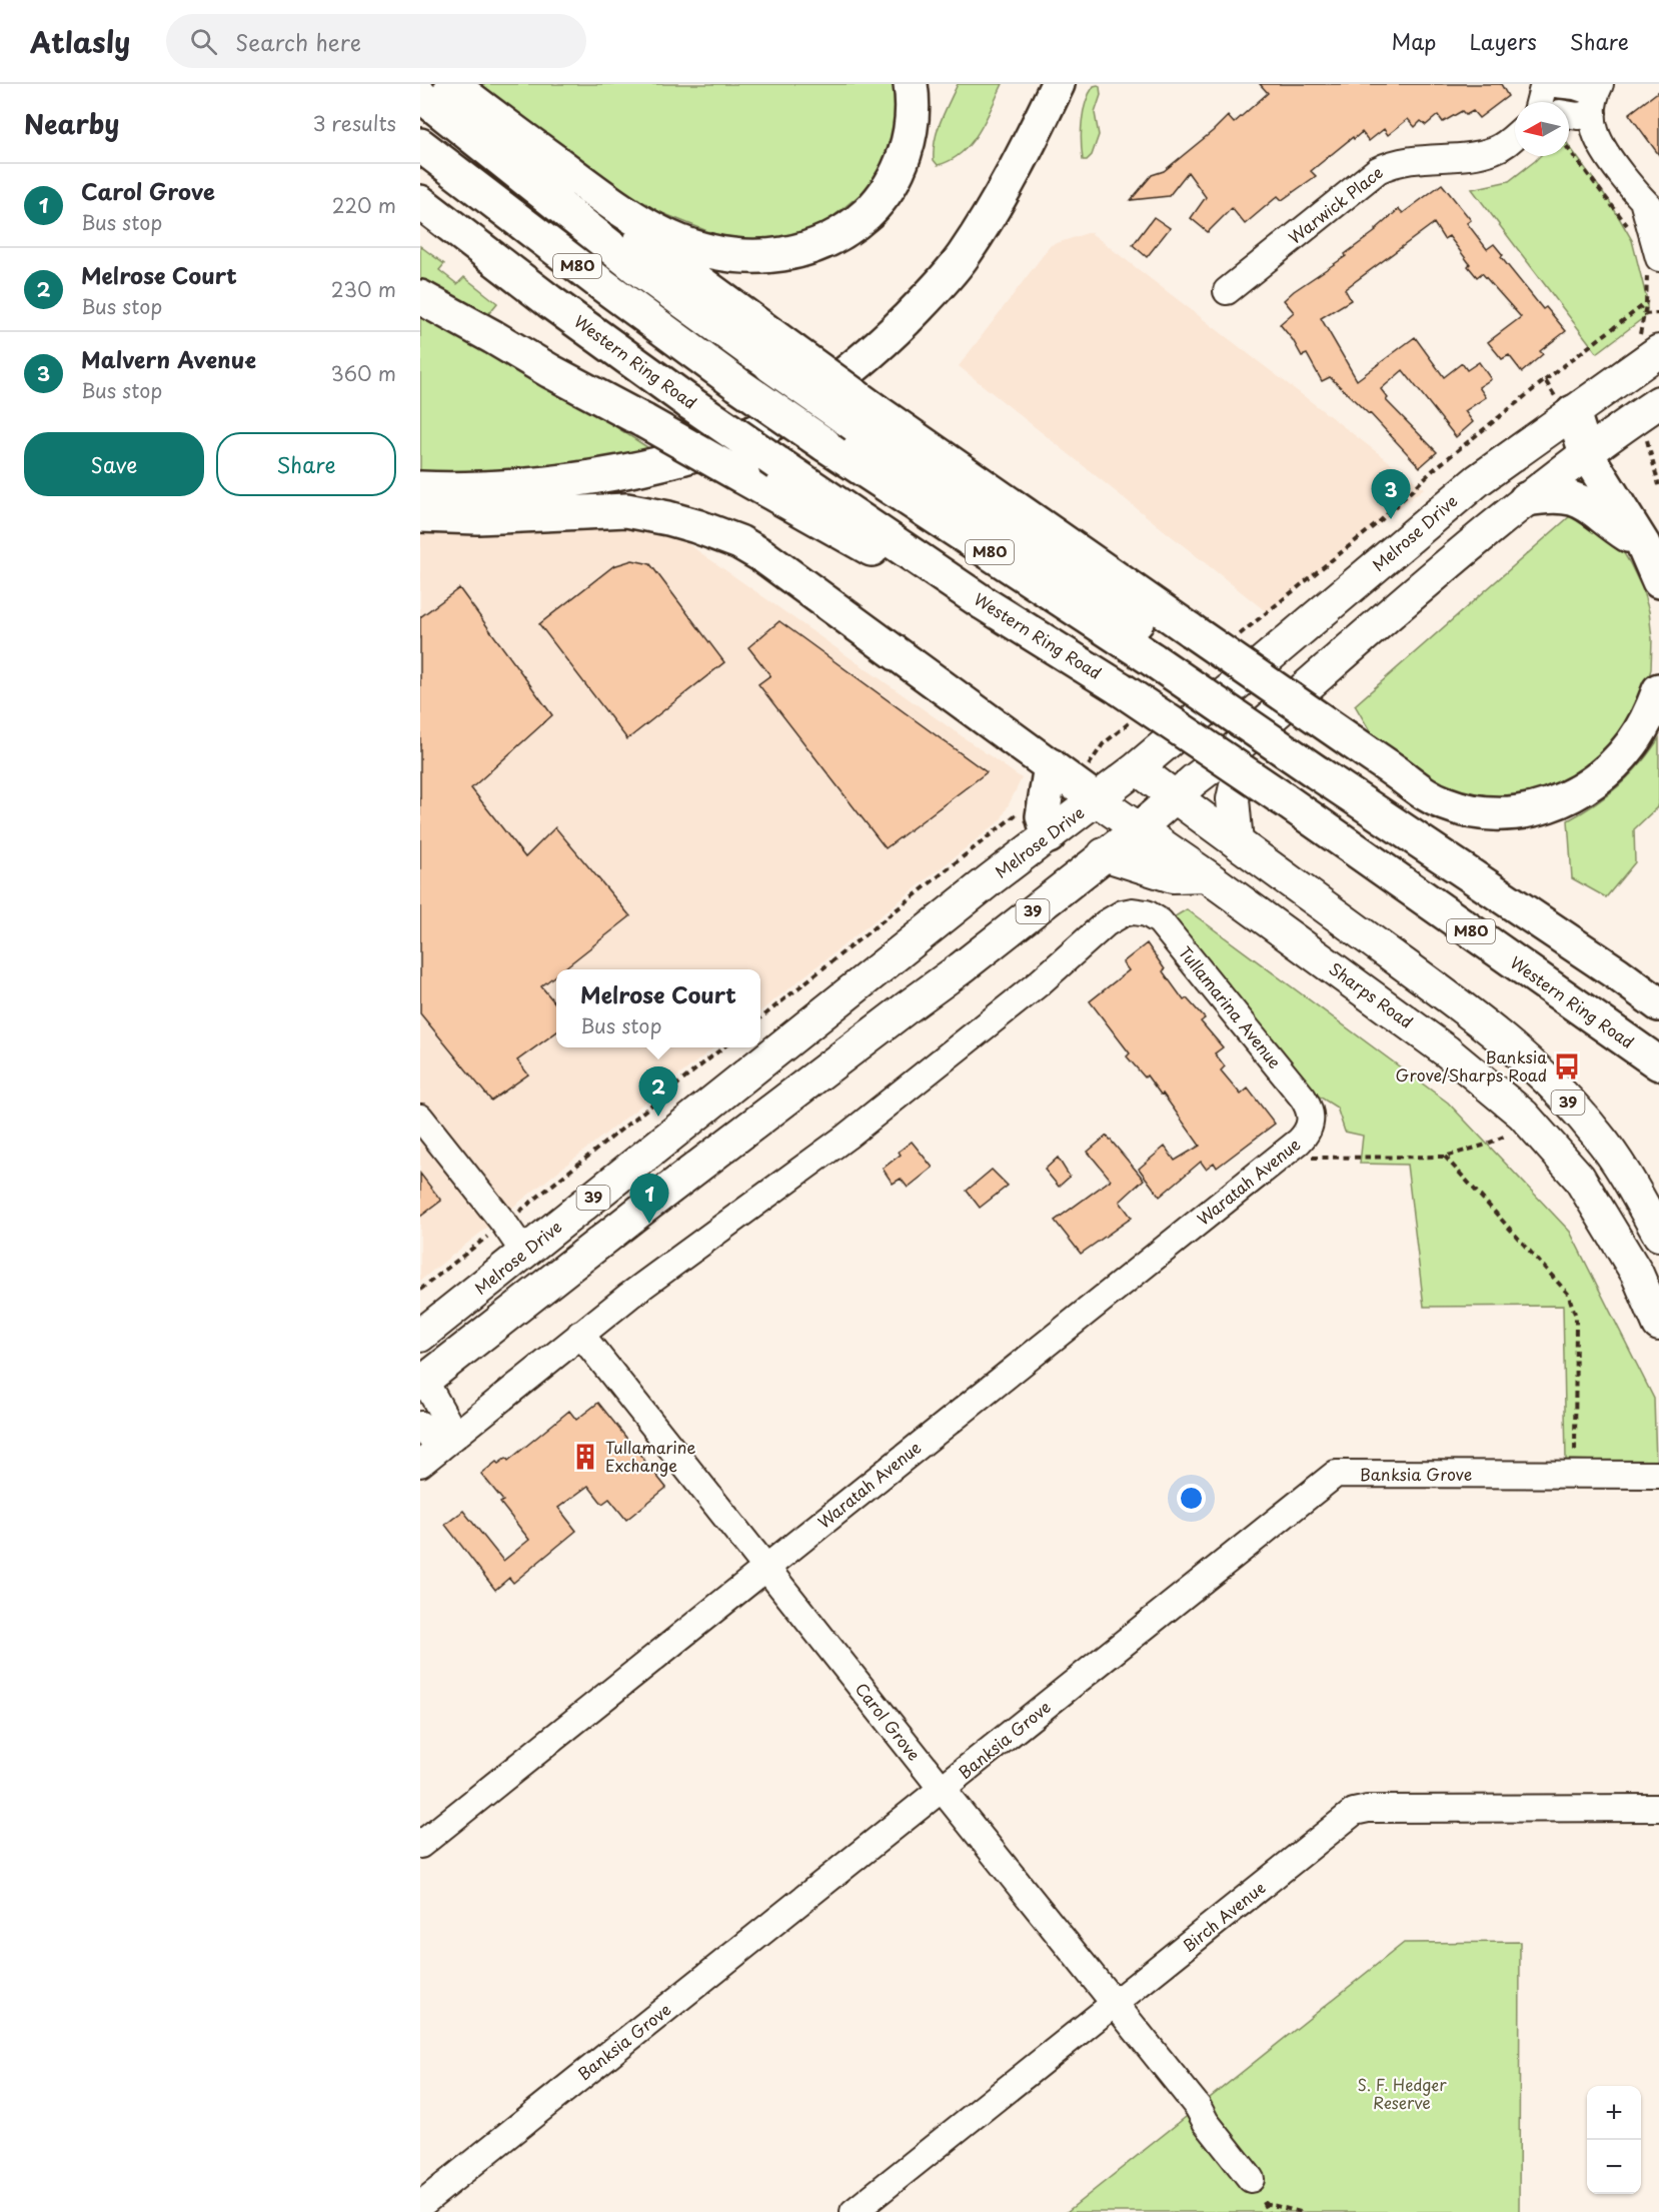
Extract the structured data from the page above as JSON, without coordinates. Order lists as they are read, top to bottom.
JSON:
{
  "streets": {
    "highway": ["M80", "Western Ring Road"],
    "main road": ["Melrose Drive", "39", "Sharps Road"],
    "street": [
      "Warwick Place",
      "Tullamarina Avenue",
      "Waratah Avenue",
      "Banksia Grove",
      "Carol Grove",
      "Birch Avenue"
    ]
  },
  "crossings": [
    ["Melrose Drive", "39"],
    ["Melrose Drive", "Sharps Road"],
    ["Tullamarina Avenue", "Waratah Avenue"],
    ["Tullamarina Avenue", "Carol Grove"],
    ["Waratah Avenue", "Carol Grove"],
    ["Banksia Grove", "Carol Grove"],
    ["Carol Grove", "Birch Avenue"]
  ],
  "parks": ["S. F. Hedger Reserve"],
  "places": {
    "bus stop": ["Banksia Grove/Sharps Road"],
    "building": ["Tullamarine Exchange"]
  },
  "north": "left",
  "page": {
    "header": "Atlasly",
    "search": "Search here",
    "nav": ["Map", "Layers", "Share"],
    "heading": ["Nearby", "3 results"],
    "list": [
      {
        "mark": "1",
        "name": "Carol Grove",
        "note": "Bus stop",
        "value": "220 m"
      },
      {
        "mark": "2",
        "name": "Melrose Court",
        "note": "Bus stop",
        "value": "230 m"
      },
      {
        "mark": "3",
        "name": "Malvern Avenue",
        "note": "Bus stop",
        "value": "360 m"
      }
    ],
    "buttons": ["Save", "Share"],
    "pins": ["3", "2", "1"],
    "popup": ["Melrose Court", "Bus stop"],
    "map_buttons": ["+", "−"]
  }
}
